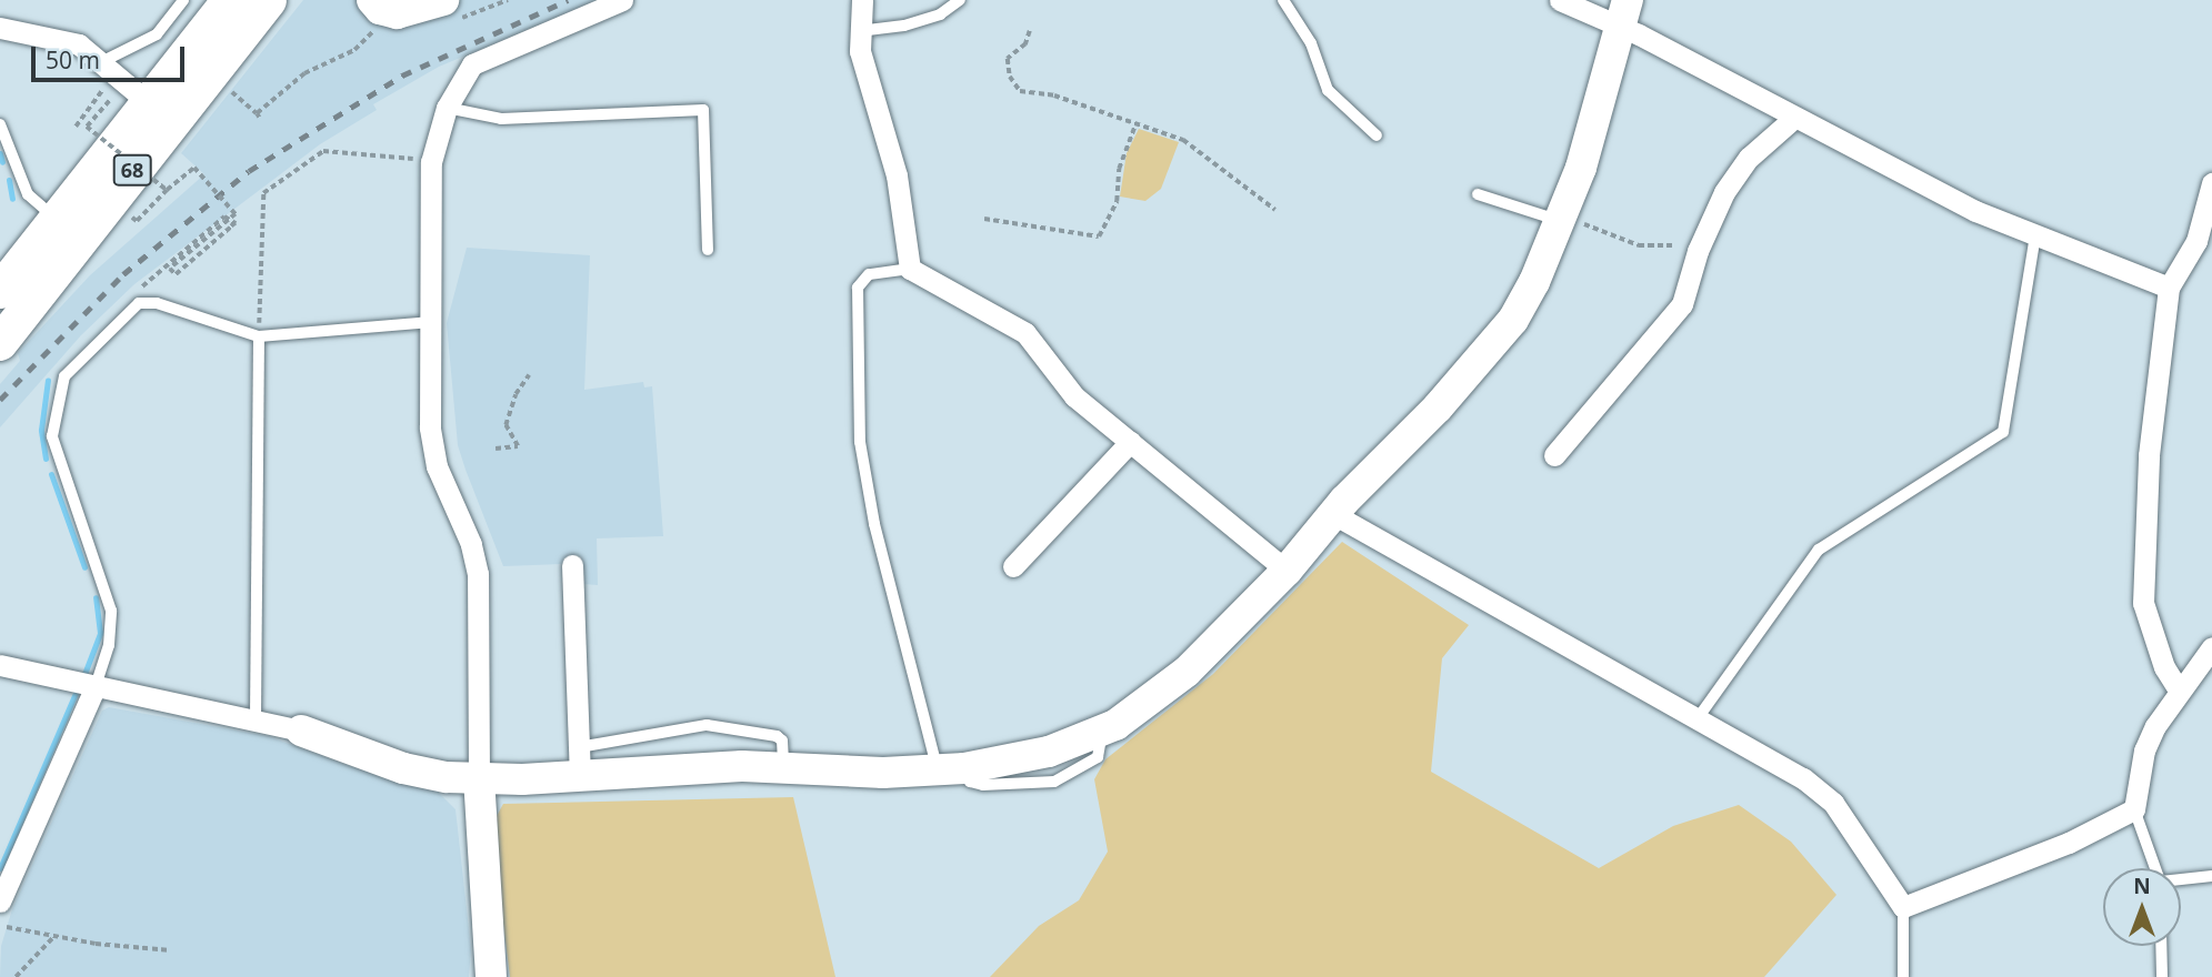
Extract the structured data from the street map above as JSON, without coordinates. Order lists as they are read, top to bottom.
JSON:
{
  "streets": {
    "main road": ["68"]
  },
  "scale_bar": "50 m",
  "north": "top"
}
